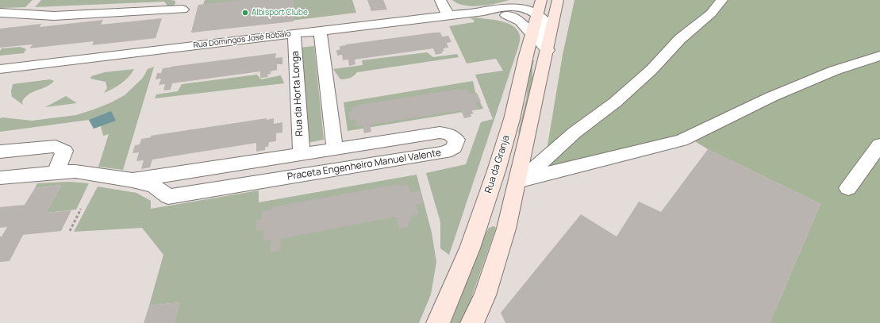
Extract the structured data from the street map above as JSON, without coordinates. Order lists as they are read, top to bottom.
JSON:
{
  "streets": {
    "main road": ["Rua da Granja"],
    "street": ["Rua Domingos José Robalo", "Rua da Horta Longa", "Praceta Engenheiro Manuel Valente"]
  },
  "crossings": [
    ["Rua Domingos José Robalo", "Rua da Horta Longa"],
    ["Rua da Horta Longa", "Praceta Engenheiro Manuel Valente"]
  ],
  "places": ["Albisport Clube"]
}
